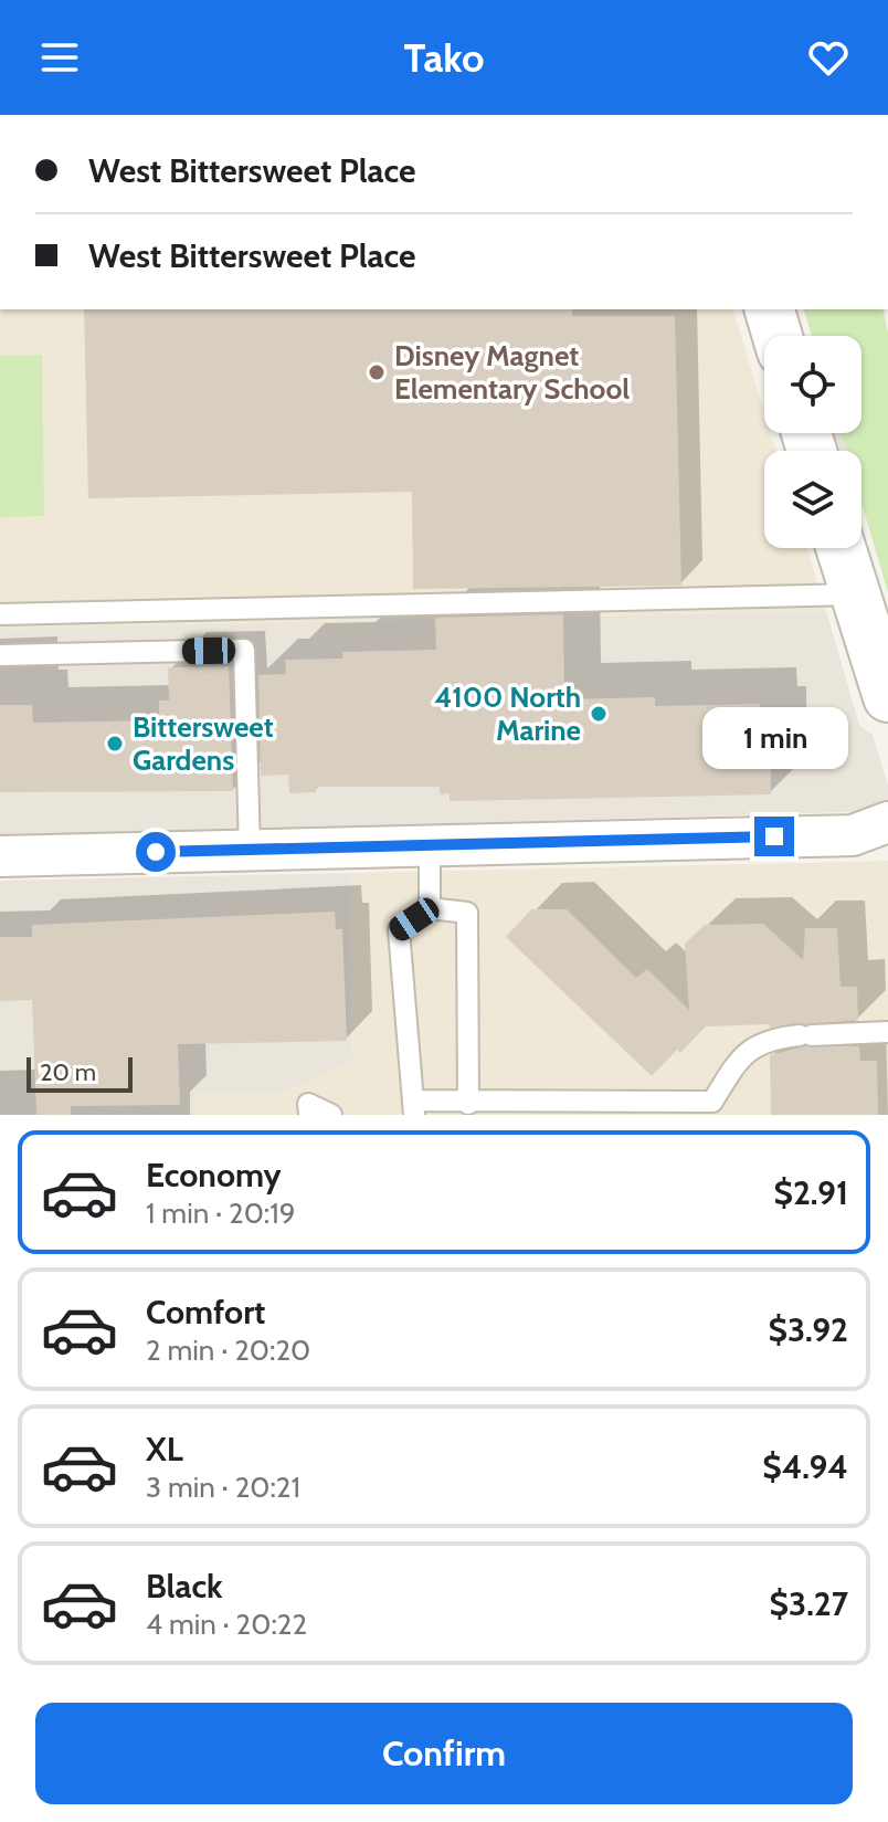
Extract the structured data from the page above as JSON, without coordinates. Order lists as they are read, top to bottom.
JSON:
{
  "places": ["Disney Magnet Elementary School", "4100 North Marine", "Bittersweet Gardens"],
  "scale_bar": "20 m",
  "page": {
    "header": "Tako",
    "banner": ["West Bittersweet Place", "West Bittersweet Place"],
    "bubble": "1 min",
    "scale": "20 m",
    "list": [
      {
        "name": "Economy",
        "note": "1 min · 20:19",
        "value": "$2.91"
      },
      {
        "name": "Comfort",
        "note": "2 min · 20:20",
        "value": "$3.92"
      },
      {
        "name": "XL",
        "note": "3 min · 20:21",
        "value": "$4.94"
      },
      {
        "name": "Black",
        "note": "4 min · 20:22",
        "value": "$3.27"
      }
    ],
    "buttons": "Confirm"
  }
}
